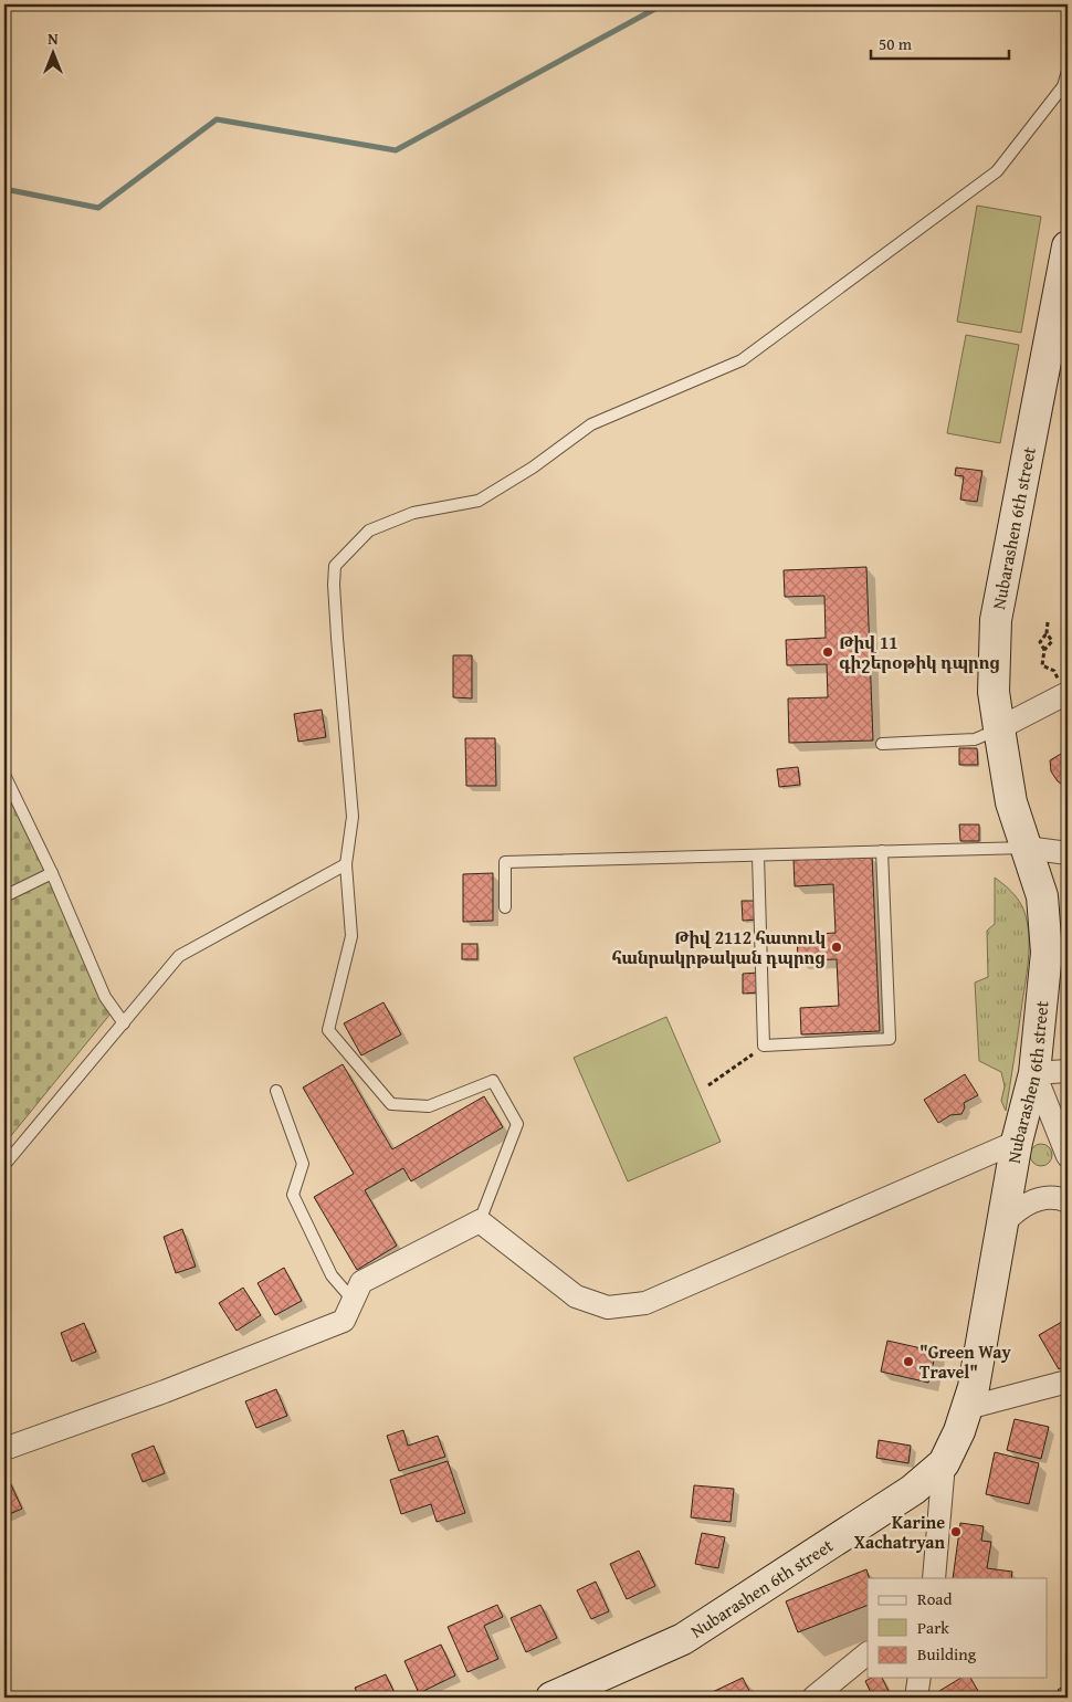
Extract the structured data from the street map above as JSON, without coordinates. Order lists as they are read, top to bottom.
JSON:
{
  "streets": {
    "main road": ["Nubarashen 6th street"]
  },
  "places": [
    "Թիվ 11 գիշերօթիկ դպրոց",
    "Թիվ 2112 հատուկ հանրակրթական դպրոց",
    "\"Green Way Travel\"",
    "Karine Xachatryan"
  ],
  "legend": ["Road", "Park", "Building"],
  "scale_bar": "50 m",
  "north": "top"
}
